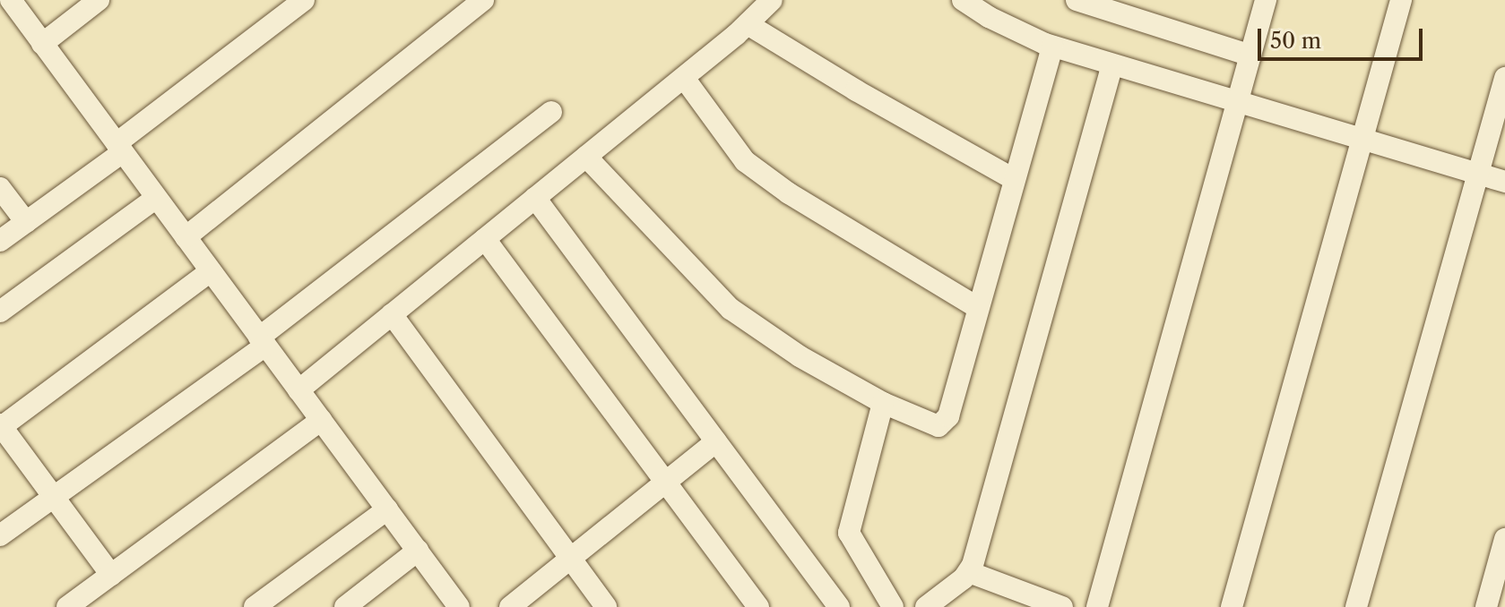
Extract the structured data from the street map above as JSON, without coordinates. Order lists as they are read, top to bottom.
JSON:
{
  "scale_bar": "50 m"
}
